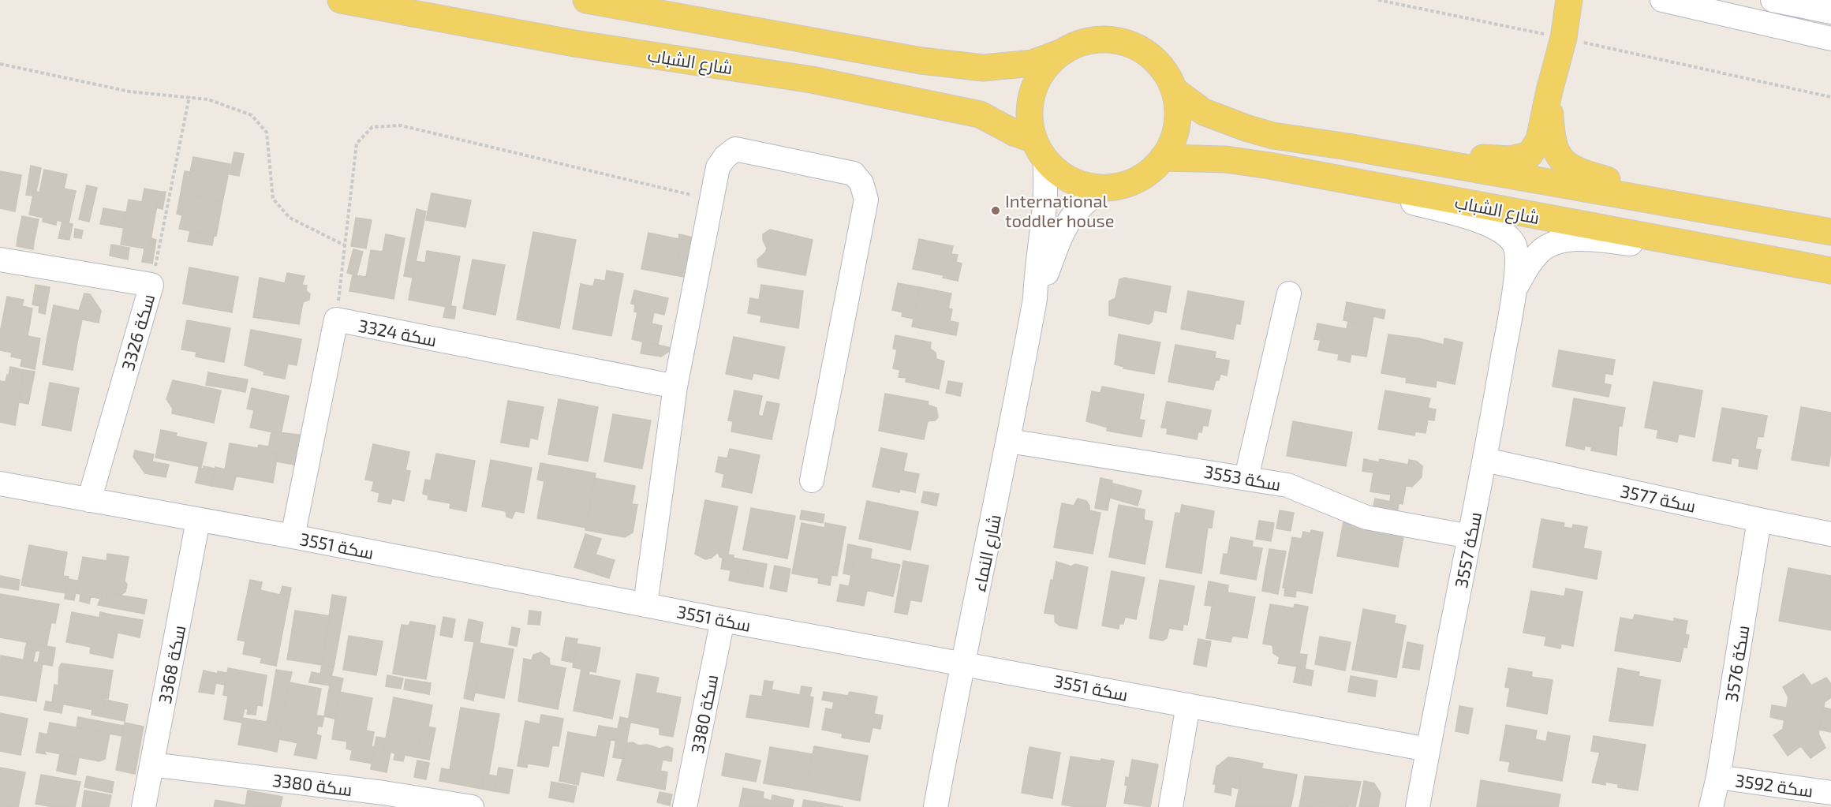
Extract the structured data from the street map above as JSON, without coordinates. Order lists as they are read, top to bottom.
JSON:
{
  "streets": {
    "main road": ["شارع الشباب"],
    "street": [
      "سكة 3326",
      "سكة 3324",
      "سكة 3553",
      "سكة 3577",
      "سكة 3551",
      "سكة 3557",
      "شارع النماء",
      "سكة 3576",
      "سكة 3368",
      "سكة 3380",
      "سكة 3592"
    ]
  },
  "crossings": [
    ["شارع الشباب", "سكة 3557"],
    ["شارع الشباب", "شارع النماء"],
    ["سكة 3326", "سكة 3551"],
    ["سكة 3324", "سكة 3551"],
    ["سكة 3553", "سكة 3557"],
    ["سكة 3553", "شارع النماء"],
    ["سكة 3577", "سكة 3557"],
    ["سكة 3577", "سكة 3576"],
    ["سكة 3551", "سكة 3557"],
    ["سكة 3551", "شارع النماء"],
    ["سكة 3551", "سكة 3368"],
    ["سكة 3551", "سكة 3380"],
    ["سكة 3576", "سكة 3592"],
    ["سكة 3368", "سكة 3380"]
  ],
  "places": ["International toddler house"]
}
